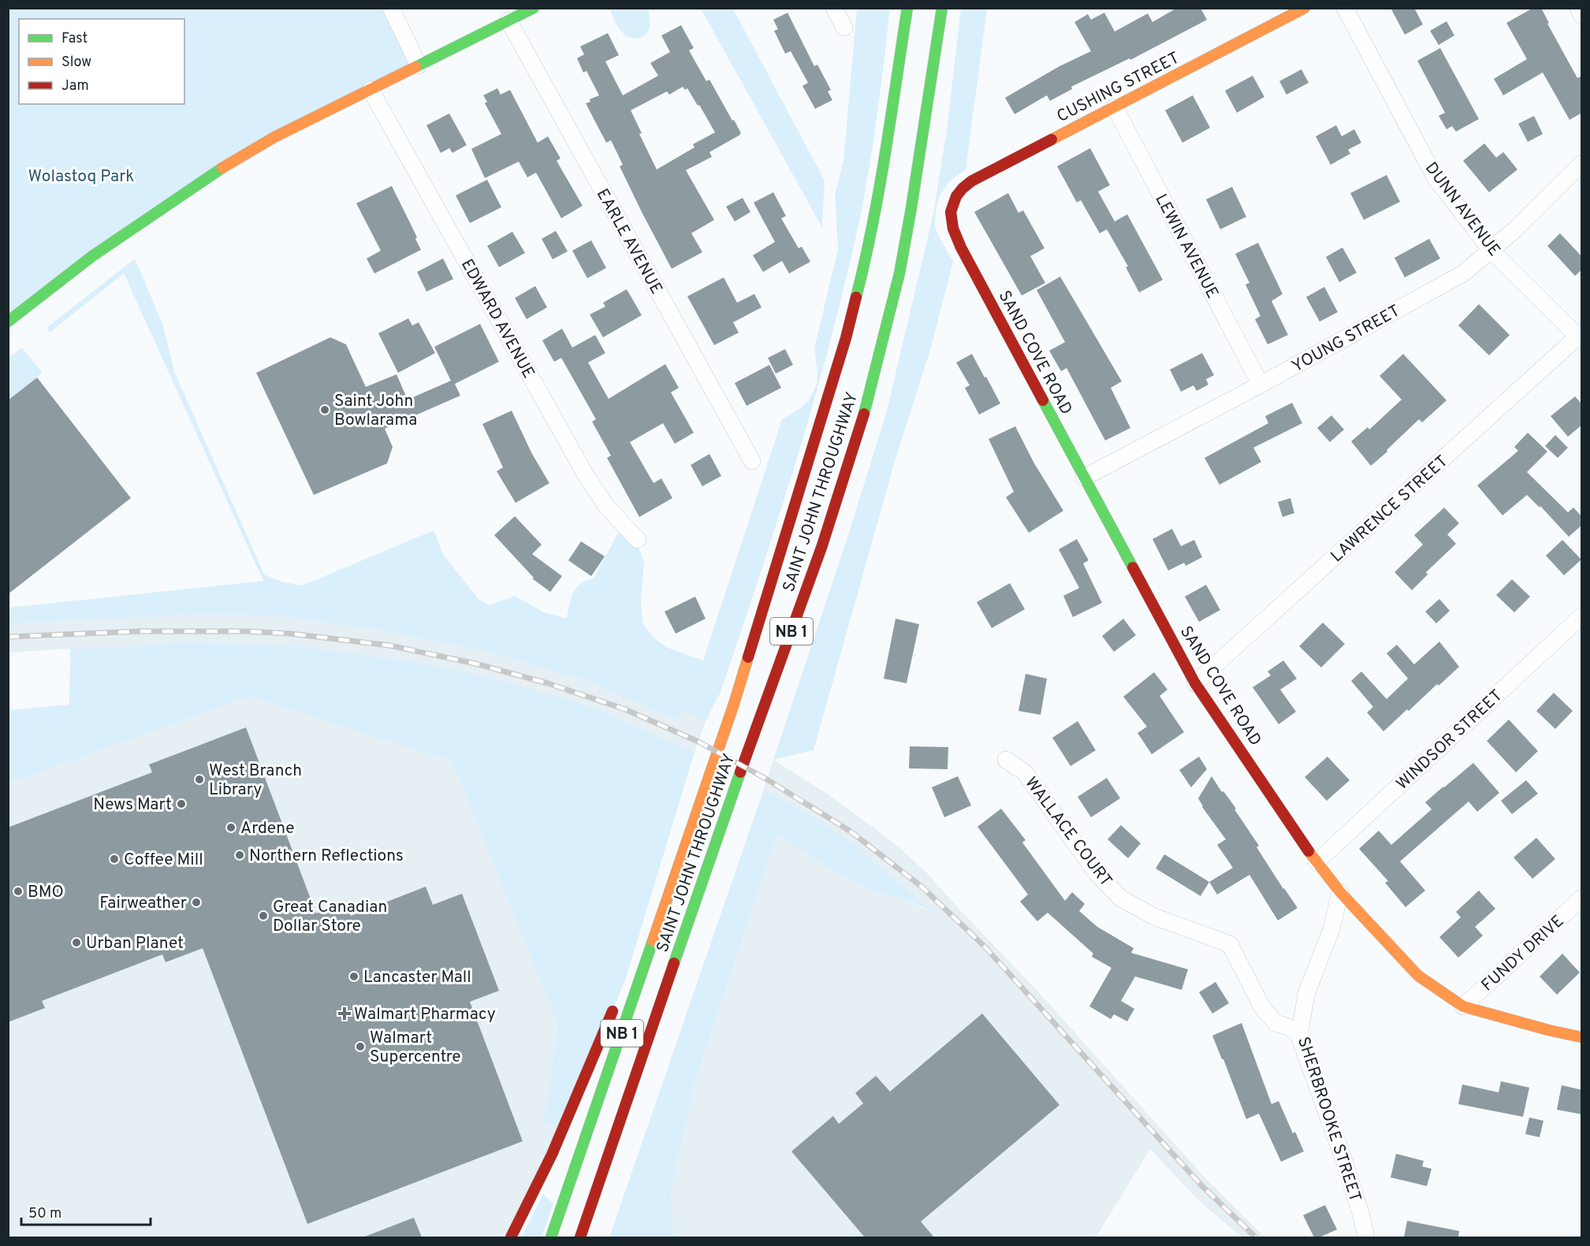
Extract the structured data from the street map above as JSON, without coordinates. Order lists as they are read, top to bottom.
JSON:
{
  "streets": {
    "main road": [
      "CUSHING STREET",
      "SAND COVE ROAD",
      "SAINT JOHN THROUGHWAY",
      "NB 1"
    ],
    "street": [
      "DUNN AVENUE",
      "EARLE AVENUE",
      "LEWIN AVENUE",
      "EDWARD AVENUE",
      "YOUNG STREET",
      "LAWRENCE STREET",
      "WINDSOR STREET",
      "WALLACE COURT",
      "FUNDY DRIVE",
      "SHERBROOKE STREET"
    ]
  },
  "crossings": [
    ["CUSHING STREET", "LEWIN AVENUE"],
    ["CUSHING STREET", "SAND COVE ROAD"],
    ["DUNN AVENUE", "YOUNG STREET"],
    ["DUNN AVENUE", "LAWRENCE STREET"],
    ["LEWIN AVENUE", "YOUNG STREET"],
    ["YOUNG STREET", "SAND COVE ROAD"],
    ["SAND COVE ROAD", "LAWRENCE STREET"],
    ["SAND COVE ROAD", "WINDSOR STREET"],
    ["SAND COVE ROAD", "FUNDY DRIVE"],
    ["SAND COVE ROAD", "SHERBROOKE STREET"],
    ["WALLACE COURT", "SHERBROOKE STREET"]
  ],
  "parks": ["Wolastoq Park"],
  "places": {
    "other": [
      "Saint John Bowlarama",
      "West Branch Library",
      "News Mart",
      "Ardene",
      "Northern Reflections",
      "Coffee Mill",
      "BMO",
      "Fairweather",
      "Great Canadian Dollar Store",
      "Urban Planet",
      "Lancaster Mall",
      "Walmart Supercentre"
    ],
    "health": ["Walmart Pharmacy"]
  },
  "legend": ["Fast", "Slow", "Jam"],
  "scale_bar": "50 m"
}
